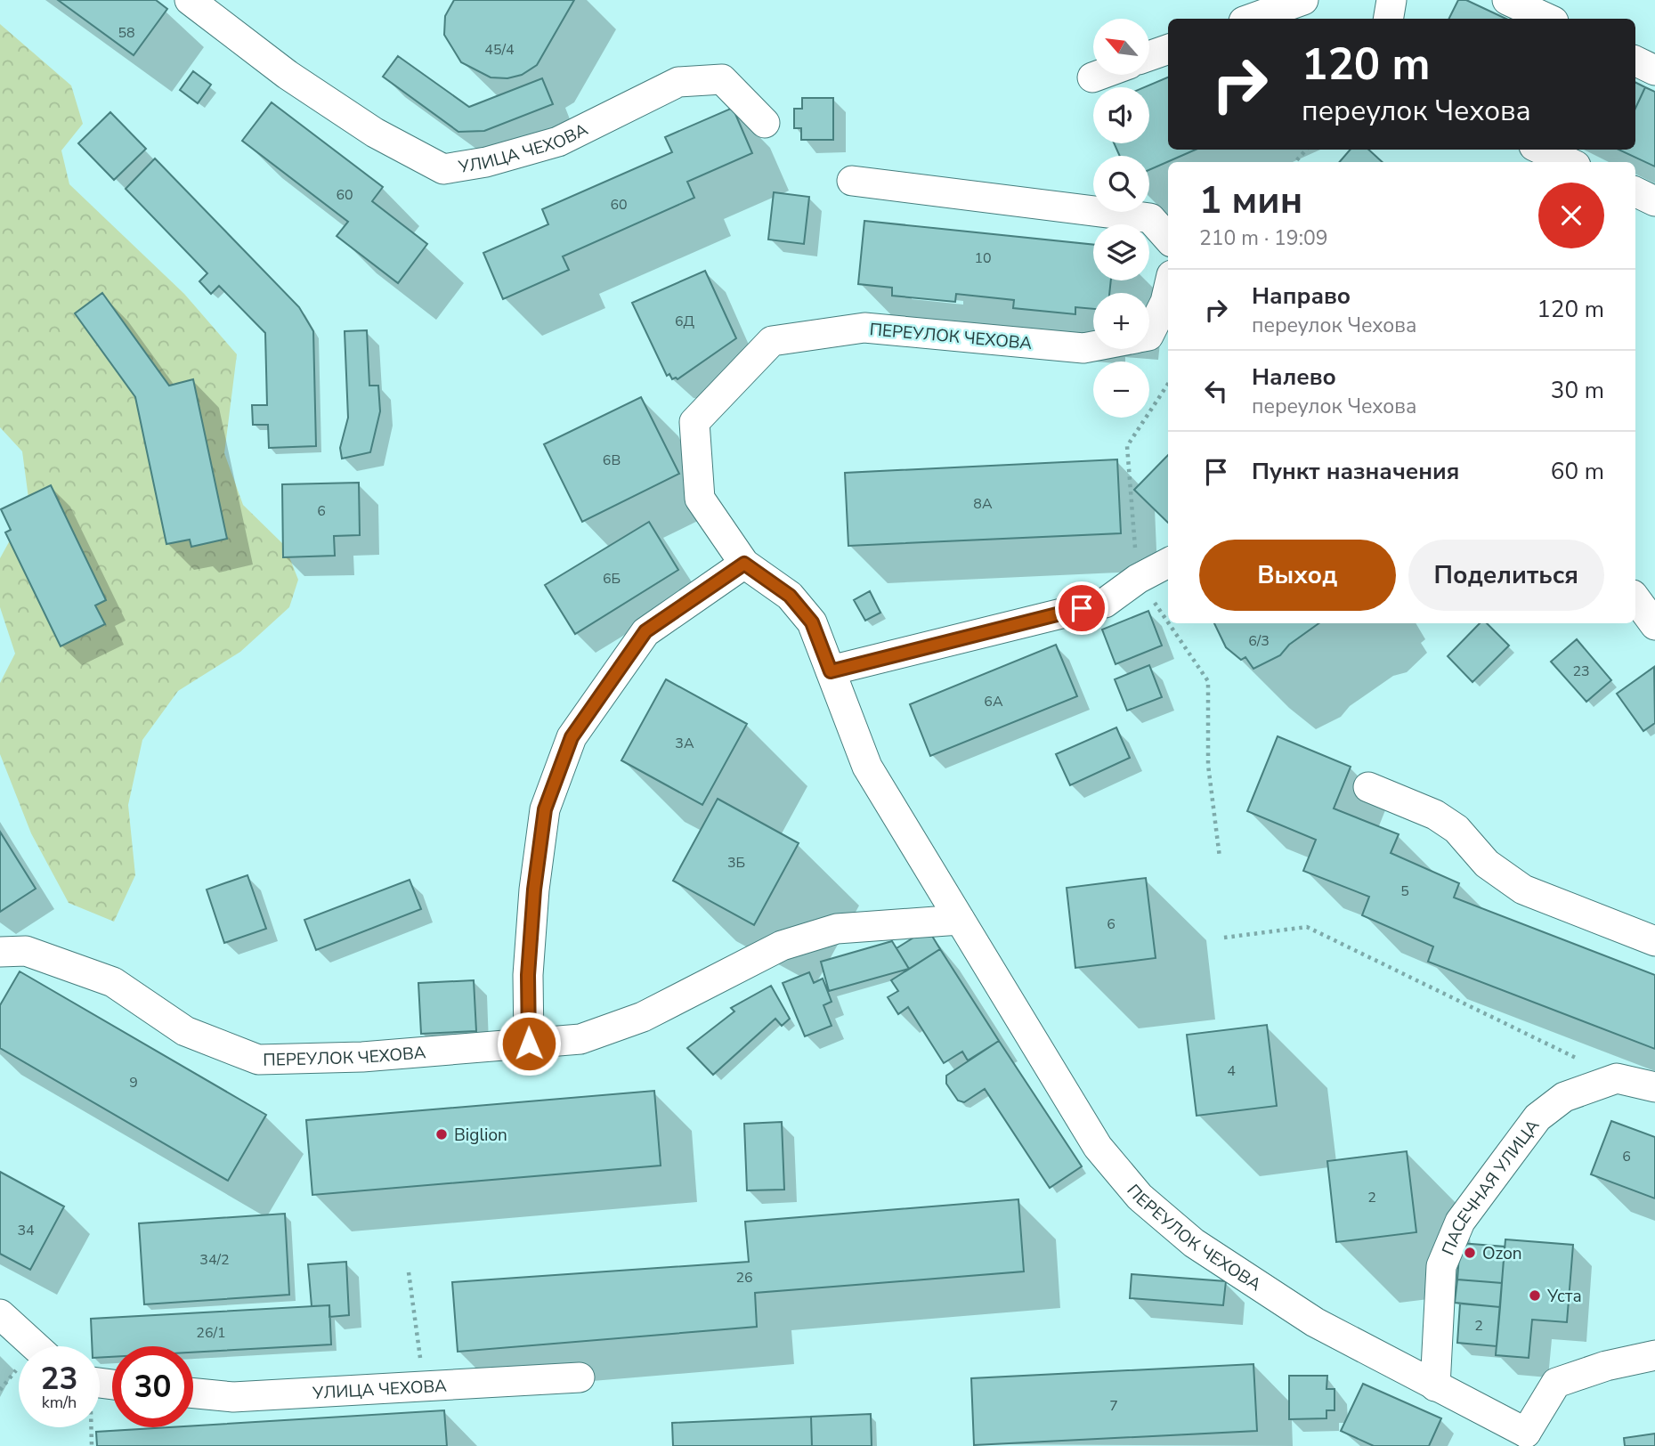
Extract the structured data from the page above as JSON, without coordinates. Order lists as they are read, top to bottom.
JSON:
{
  "streets": {
    "street": ["УЛИЦА ЧЕХОВА", "ПЕРЕУЛОК ЧЕХОВА", "ПАСЕЧНАЯ УЛИЦА"]
  },
  "crossings": [
    ["ПЕРЕУЛОК ЧЕХОВА", "ПАСЕЧНАЯ УЛИЦА"]
  ],
  "places": ["Biglion", "Ozon", "Уста"],
  "house_numbers": [
    "58",
    "45/4",
    "60",
    "60",
    "10",
    "6Д",
    "6В",
    "8А",
    "6",
    "6Б",
    "6/3",
    "23",
    "6А",
    "3А",
    "3Б",
    "5",
    "6",
    "4",
    "9",
    "6",
    "2",
    "34",
    "34/2",
    "26",
    "2",
    "26/1",
    "7"
  ],
  "north": "top left",
  "page": {
    "map_buttons": ["+", "−"],
    "turn": ["120 m", "переулок Чехова"],
    "heading": ["1 мин", "210 m · 19:09"],
    "list": [
      {
        "name": "Направо",
        "note": "переулок Чехова",
        "value": "120 m"
      },
      {
        "name": "Налево",
        "note": "переулок Чехова",
        "value": "30 m"
      },
      {
        "name": "Пункт назначения",
        "value": "60 m"
      }
    ],
    "buttons": ["Выход", "Поделиться"],
    "speed": "23 km/h",
    "limit": "30"
  }
}
